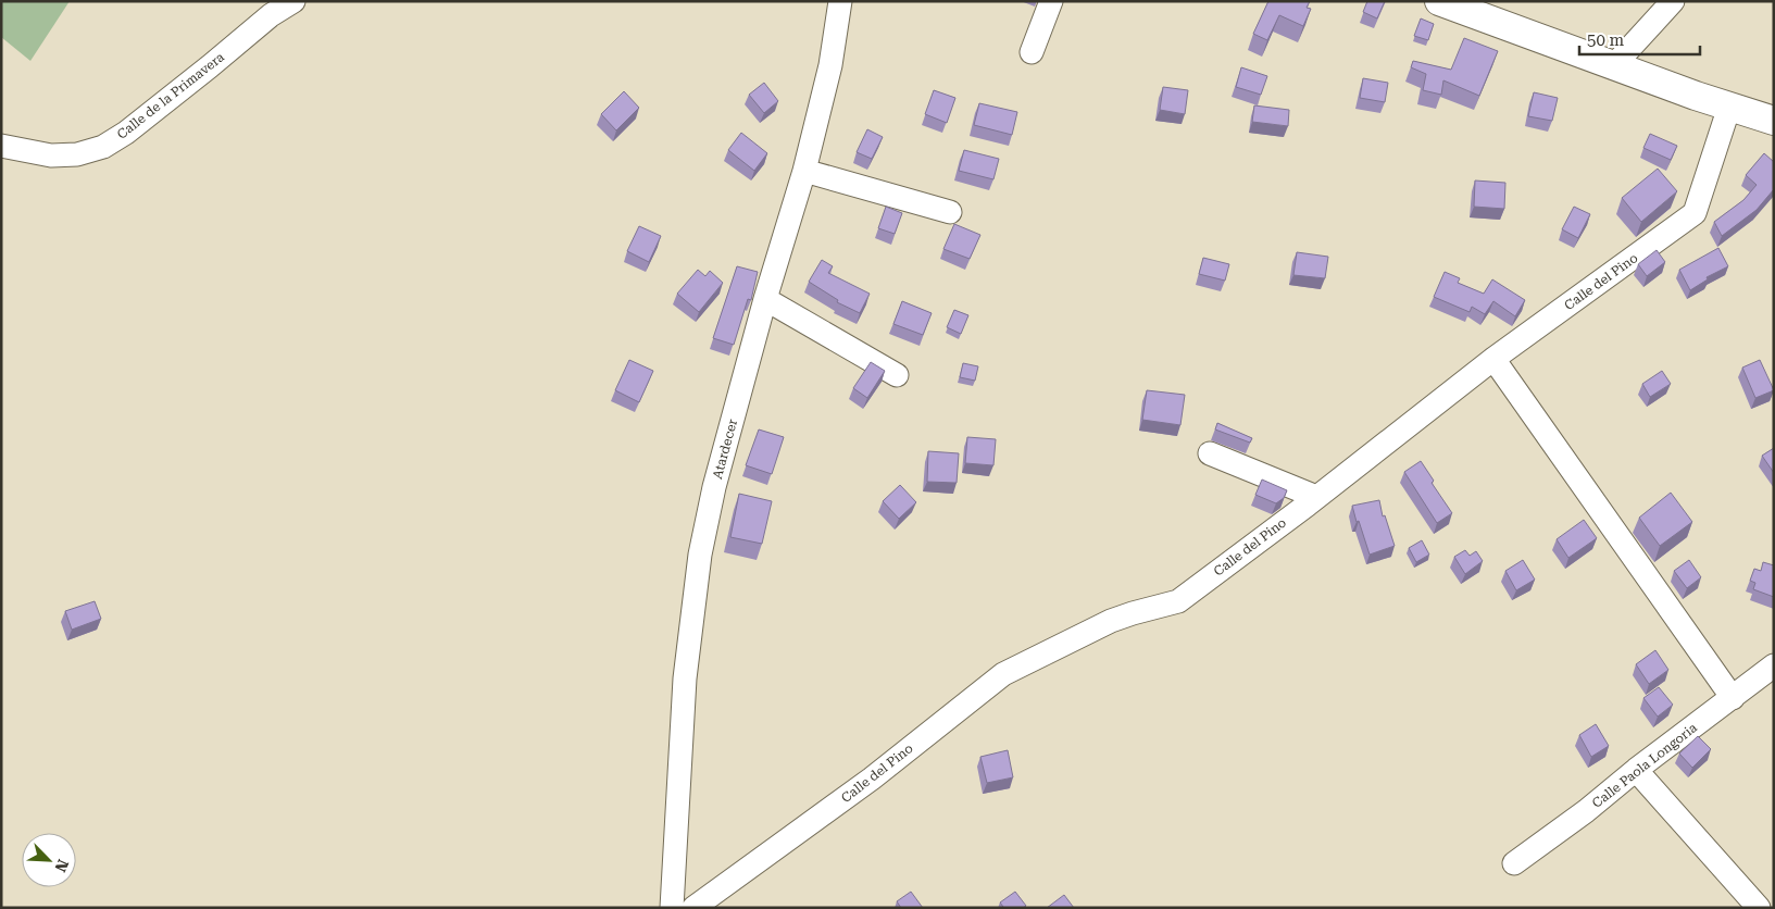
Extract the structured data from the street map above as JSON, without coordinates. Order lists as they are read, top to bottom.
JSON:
{
  "streets": {
    "street": [
      "Calle de la Primavera",
      "Calle del Pino",
      "Atardecer",
      "Calle Paola Longoria"
    ]
  },
  "scale_bar": "50 m",
  "north": "bottom right"
}
